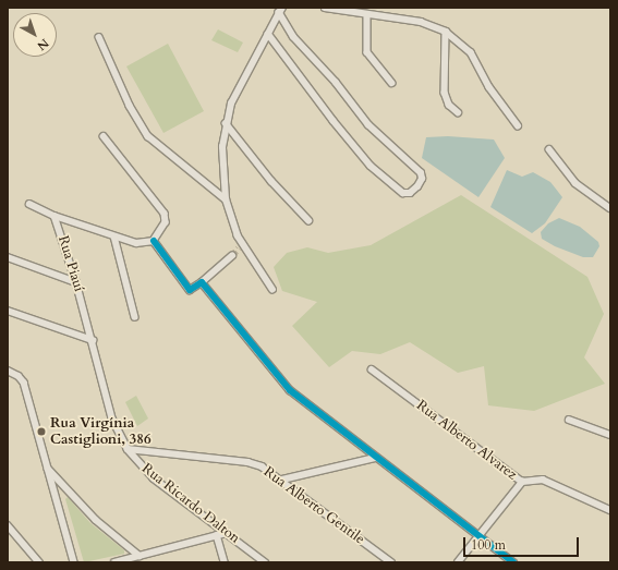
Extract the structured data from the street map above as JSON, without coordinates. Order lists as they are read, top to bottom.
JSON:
{
  "streets": {
    "street": [
      "Rua Piauí",
      "Rua Alberto Alvarez",
      "Rua Ricardo Dalton",
      "Rua Alberto Gentile"
    ]
  },
  "crossings": [
    ["Rua Piauí", "Rua Ricardo Dalton"],
    ["Rua Ricardo Dalton", "Rua Alberto Gentile"]
  ],
  "places": ["Rua Virgínia Castiglioni, 386"],
  "scale_bar": "100 m",
  "north": "bottom right"
}
